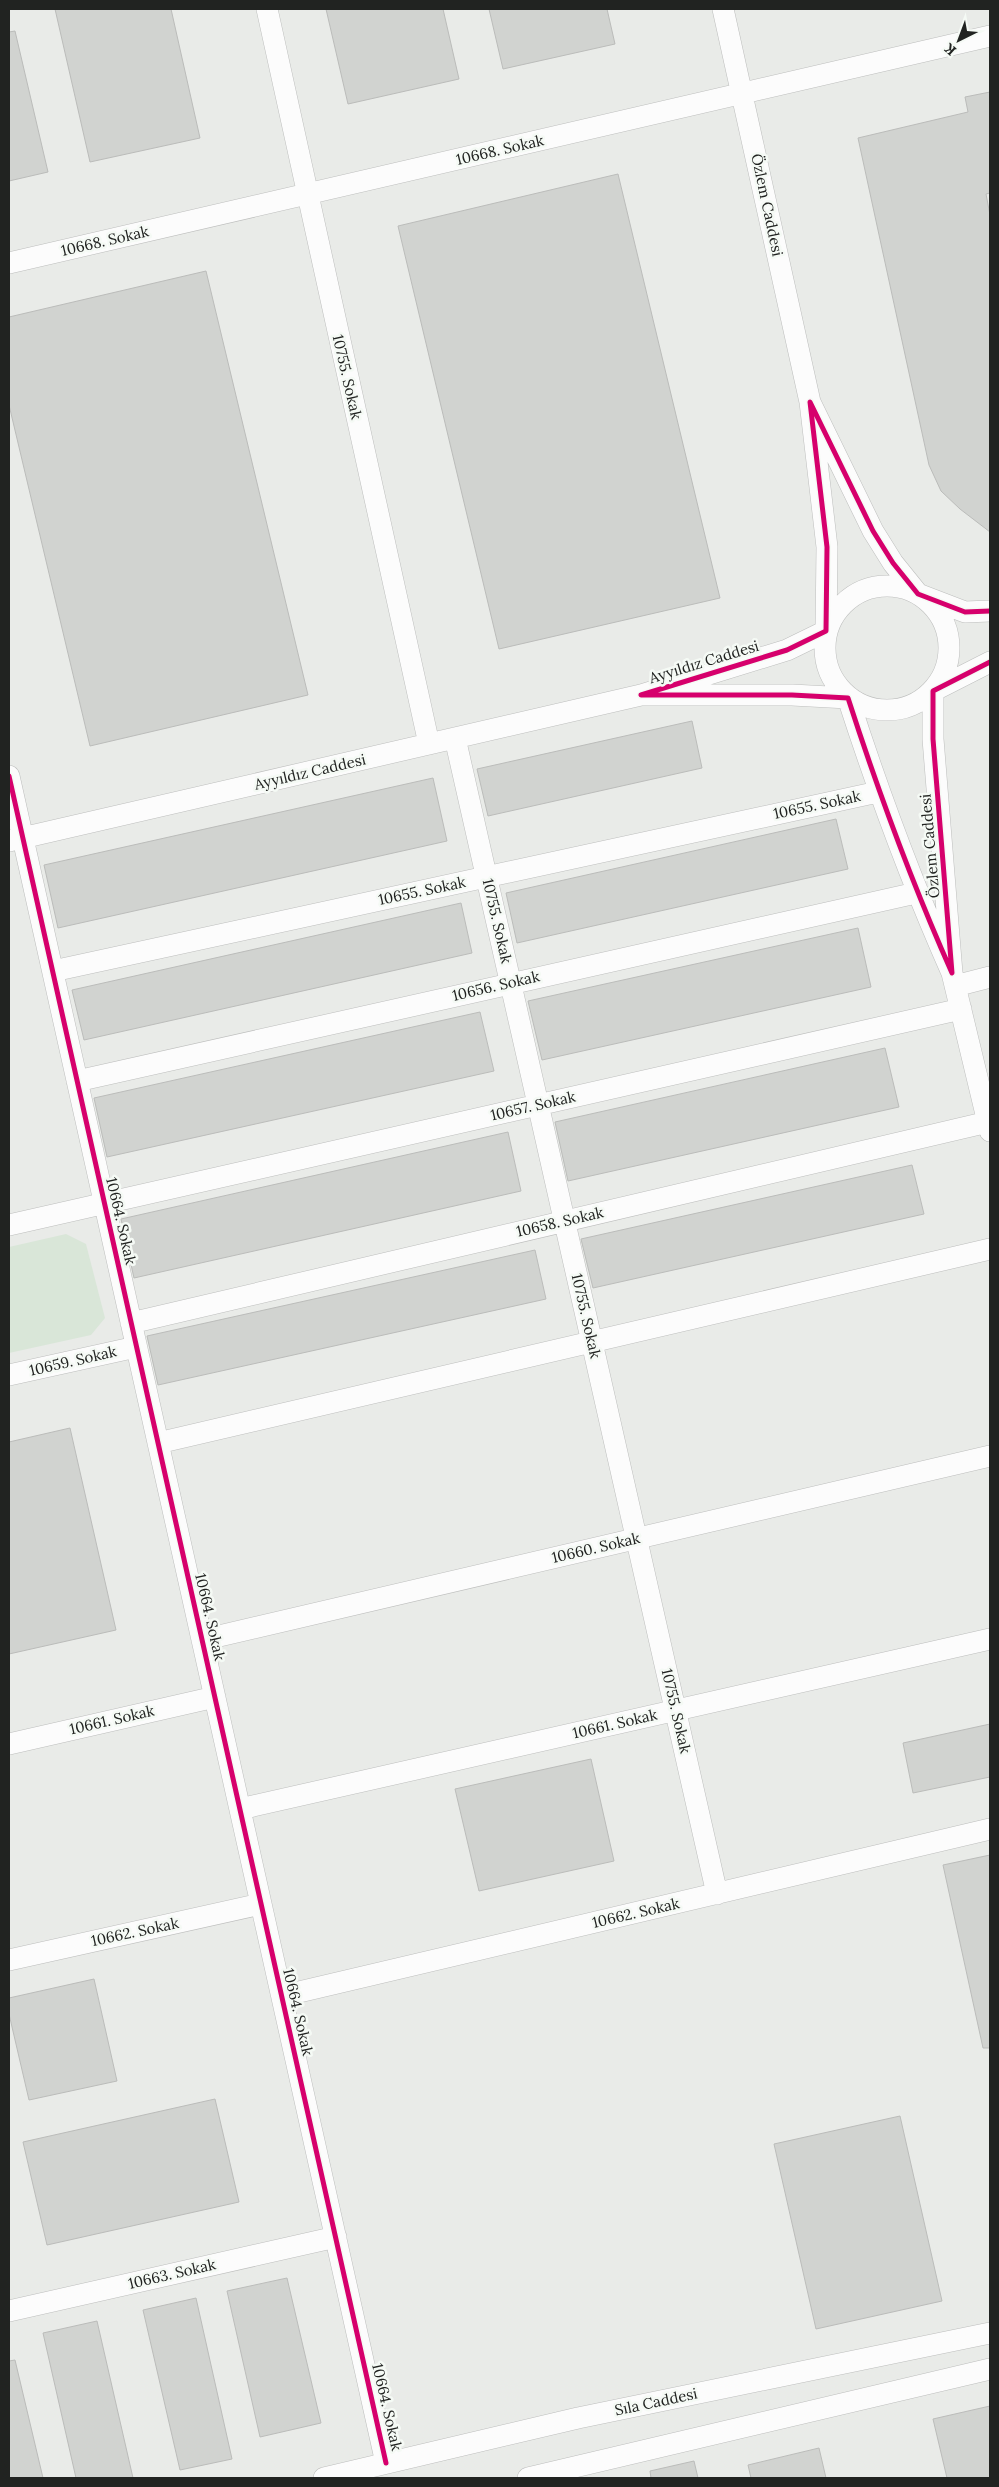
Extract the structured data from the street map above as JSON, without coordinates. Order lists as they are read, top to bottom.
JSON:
{
  "streets": {
    "street": [
      "10668. Sokak",
      "Özlem Caddesi",
      "10755. Sokak",
      "Ayyıldız Caddesi",
      "10655. Sokak",
      "10656. Sokak",
      "10657. Sokak",
      "10664. Sokak",
      "10658. Sokak",
      "10659. Sokak",
      "10660. Sokak",
      "10661. Sokak",
      "10662. Sokak",
      "10663. Sokak",
      "Sıla Caddesi"
    ]
  },
  "crossings": [
    ["10668. Sokak", "Özlem Caddesi"],
    ["10668. Sokak", "10755. Sokak"],
    ["Özlem Caddesi", "Ayyıldız Caddesi"],
    ["Özlem Caddesi", "10655. Sokak"],
    ["Özlem Caddesi", "10656. Sokak"],
    ["Özlem Caddesi", "10657. Sokak"],
    ["Özlem Caddesi", "10658. Sokak"],
    ["10755. Sokak", "Ayyıldız Caddesi"],
    ["10755. Sokak", "10655. Sokak"],
    ["10755. Sokak", "10656. Sokak"],
    ["10755. Sokak", "10657. Sokak"],
    ["10755. Sokak", "10658. Sokak"],
    ["10755. Sokak", "10660. Sokak"],
    ["10755. Sokak", "10661. Sokak"],
    ["10755. Sokak", "10662. Sokak"],
    ["Ayyıldız Caddesi", "10664. Sokak"],
    ["10655. Sokak", "10664. Sokak"],
    ["10656. Sokak", "10664. Sokak"],
    ["10657. Sokak", "10664. Sokak"],
    ["10664. Sokak", "10658. Sokak"],
    ["10664. Sokak", "10659. Sokak"],
    ["10664. Sokak", "10660. Sokak"],
    ["10664. Sokak", "10661. Sokak"],
    ["10664. Sokak", "10662. Sokak"],
    ["10664. Sokak", "10663. Sokak"],
    ["10664. Sokak", "Sıla Caddesi"]
  ],
  "north": "bottom left"
}
